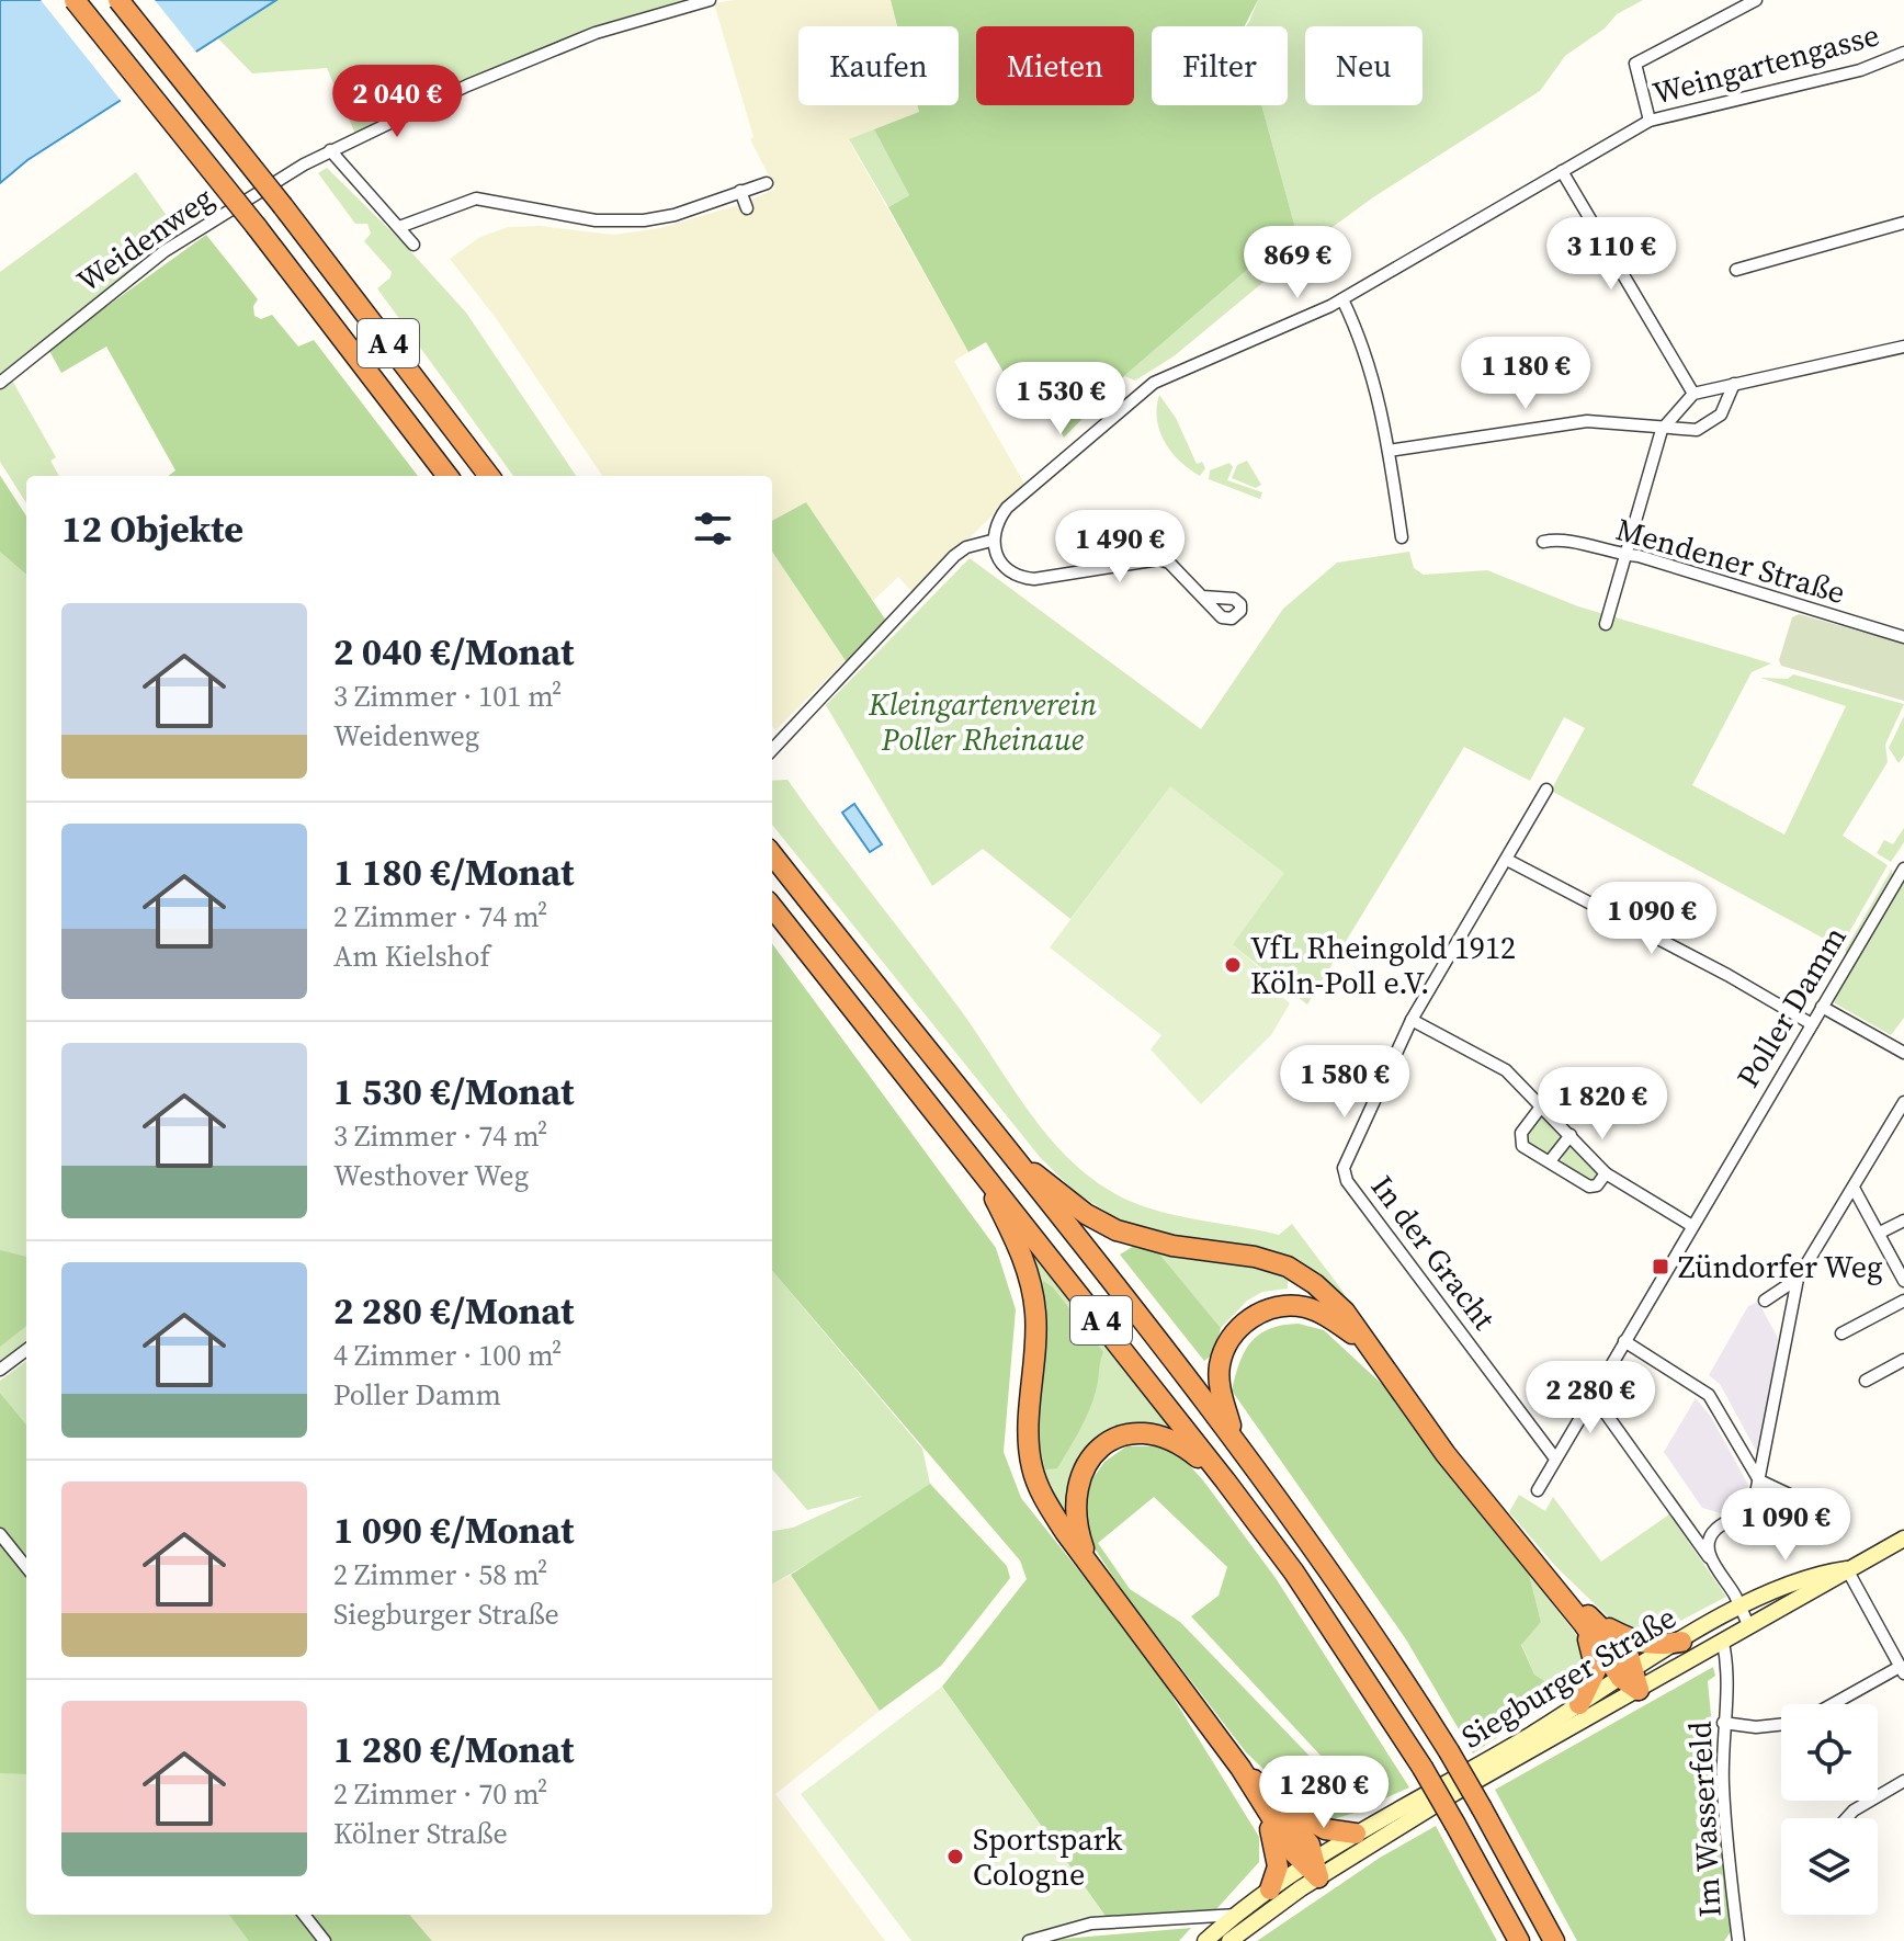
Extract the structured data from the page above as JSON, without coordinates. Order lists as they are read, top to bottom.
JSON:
{
  "streets": {
    "highway": ["A 4"],
    "main road": ["Siegburger Straße"],
    "street": [
      "Weingartengasse",
      "Weidenweg",
      "Mendener Straße",
      "Poller Damm",
      "In der Gracht",
      "Im Wasserfeld"
    ]
  },
  "crossings": [
    ["Poller Damm", "In der Gracht"],
    ["Siegburger Straße", "Im Wasserfeld"]
  ],
  "parks": ["Kleingartenverein Poller Rheinaue"],
  "places": {
    "other": ["VfL Rheingold 1912 Köln-Poll e.V.", "Sportspark Cologne"],
    "transit": ["Zündorfer Weg"]
  },
  "page": {
    "chip": [
      "Kaufen",
      "Mieten",
      "Filter",
      "Neu"
    ],
    "price": [
      "2 040 €",
      "3 110 €",
      "869 €",
      "1 180 €",
      "1 530 €",
      "1 490 €",
      "1 090 €",
      "1 580 €",
      "1 820 €",
      "2 280 €",
      "1 090 €",
      "1 280 €"
    ],
    "heading": "12 Objekte",
    "list": [
      {
        "name": "2 040 €/Monat",
        "note": "3 Zimmer · 101 m² · Weidenweg"
      },
      {
        "name": "1 180 €/Monat",
        "note": "2 Zimmer · 74 m² · Am Kielshof"
      },
      {
        "name": "1 530 €/Monat",
        "note": "3 Zimmer · 74 m² · Westhover Weg"
      },
      {
        "name": "2 280 €/Monat",
        "note": "4 Zimmer · 100 m² · Poller Damm"
      },
      {
        "name": "1 090 €/Monat",
        "note": "2 Zimmer · 58 m² · Siegburger Straße"
      },
      {
        "name": "1 280 €/Monat",
        "note": "2 Zimmer · 70 m² · Kölner Straße"
      }
    ]
  }
}
